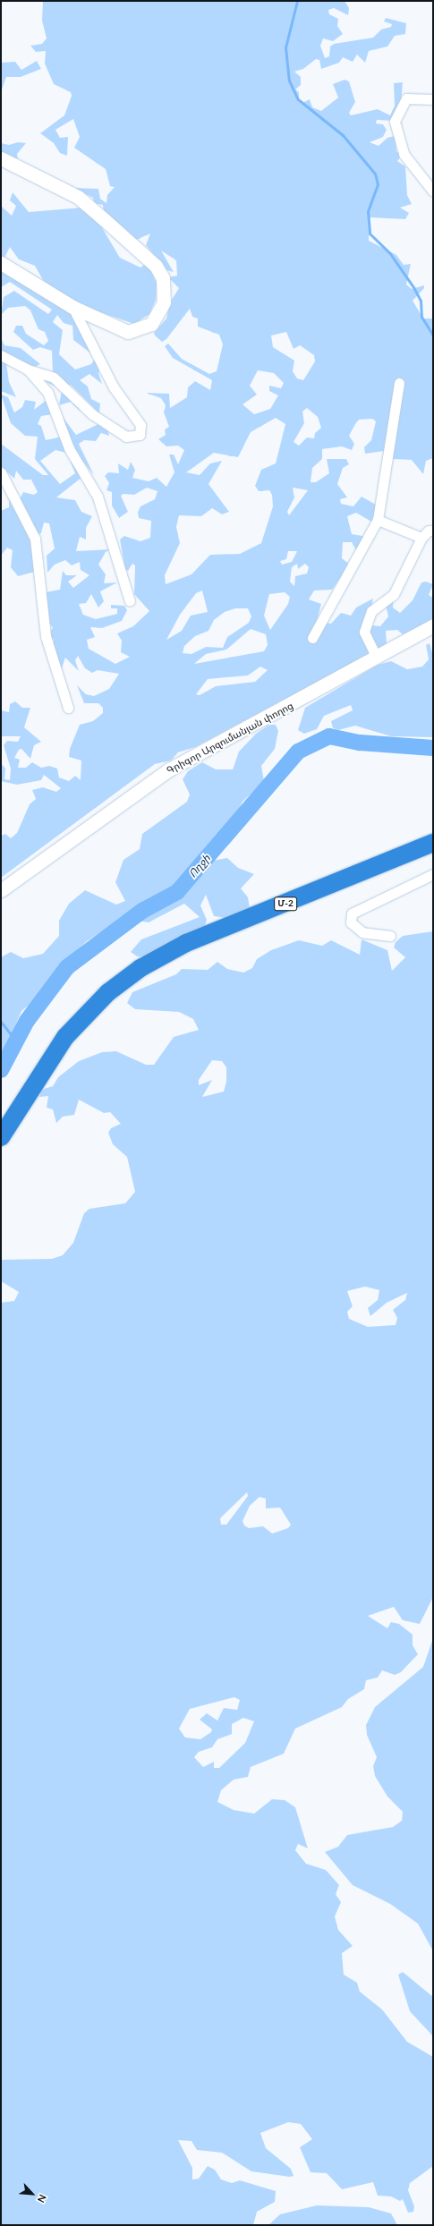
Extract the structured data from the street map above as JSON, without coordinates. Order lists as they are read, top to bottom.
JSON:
{
  "streets": {
    "highway": ["Մ-2"],
    "street": ["Գրիգոր Արզումանյան փողոց"]
  },
  "water": ["Ողջի"],
  "north": "bottom right"
}
